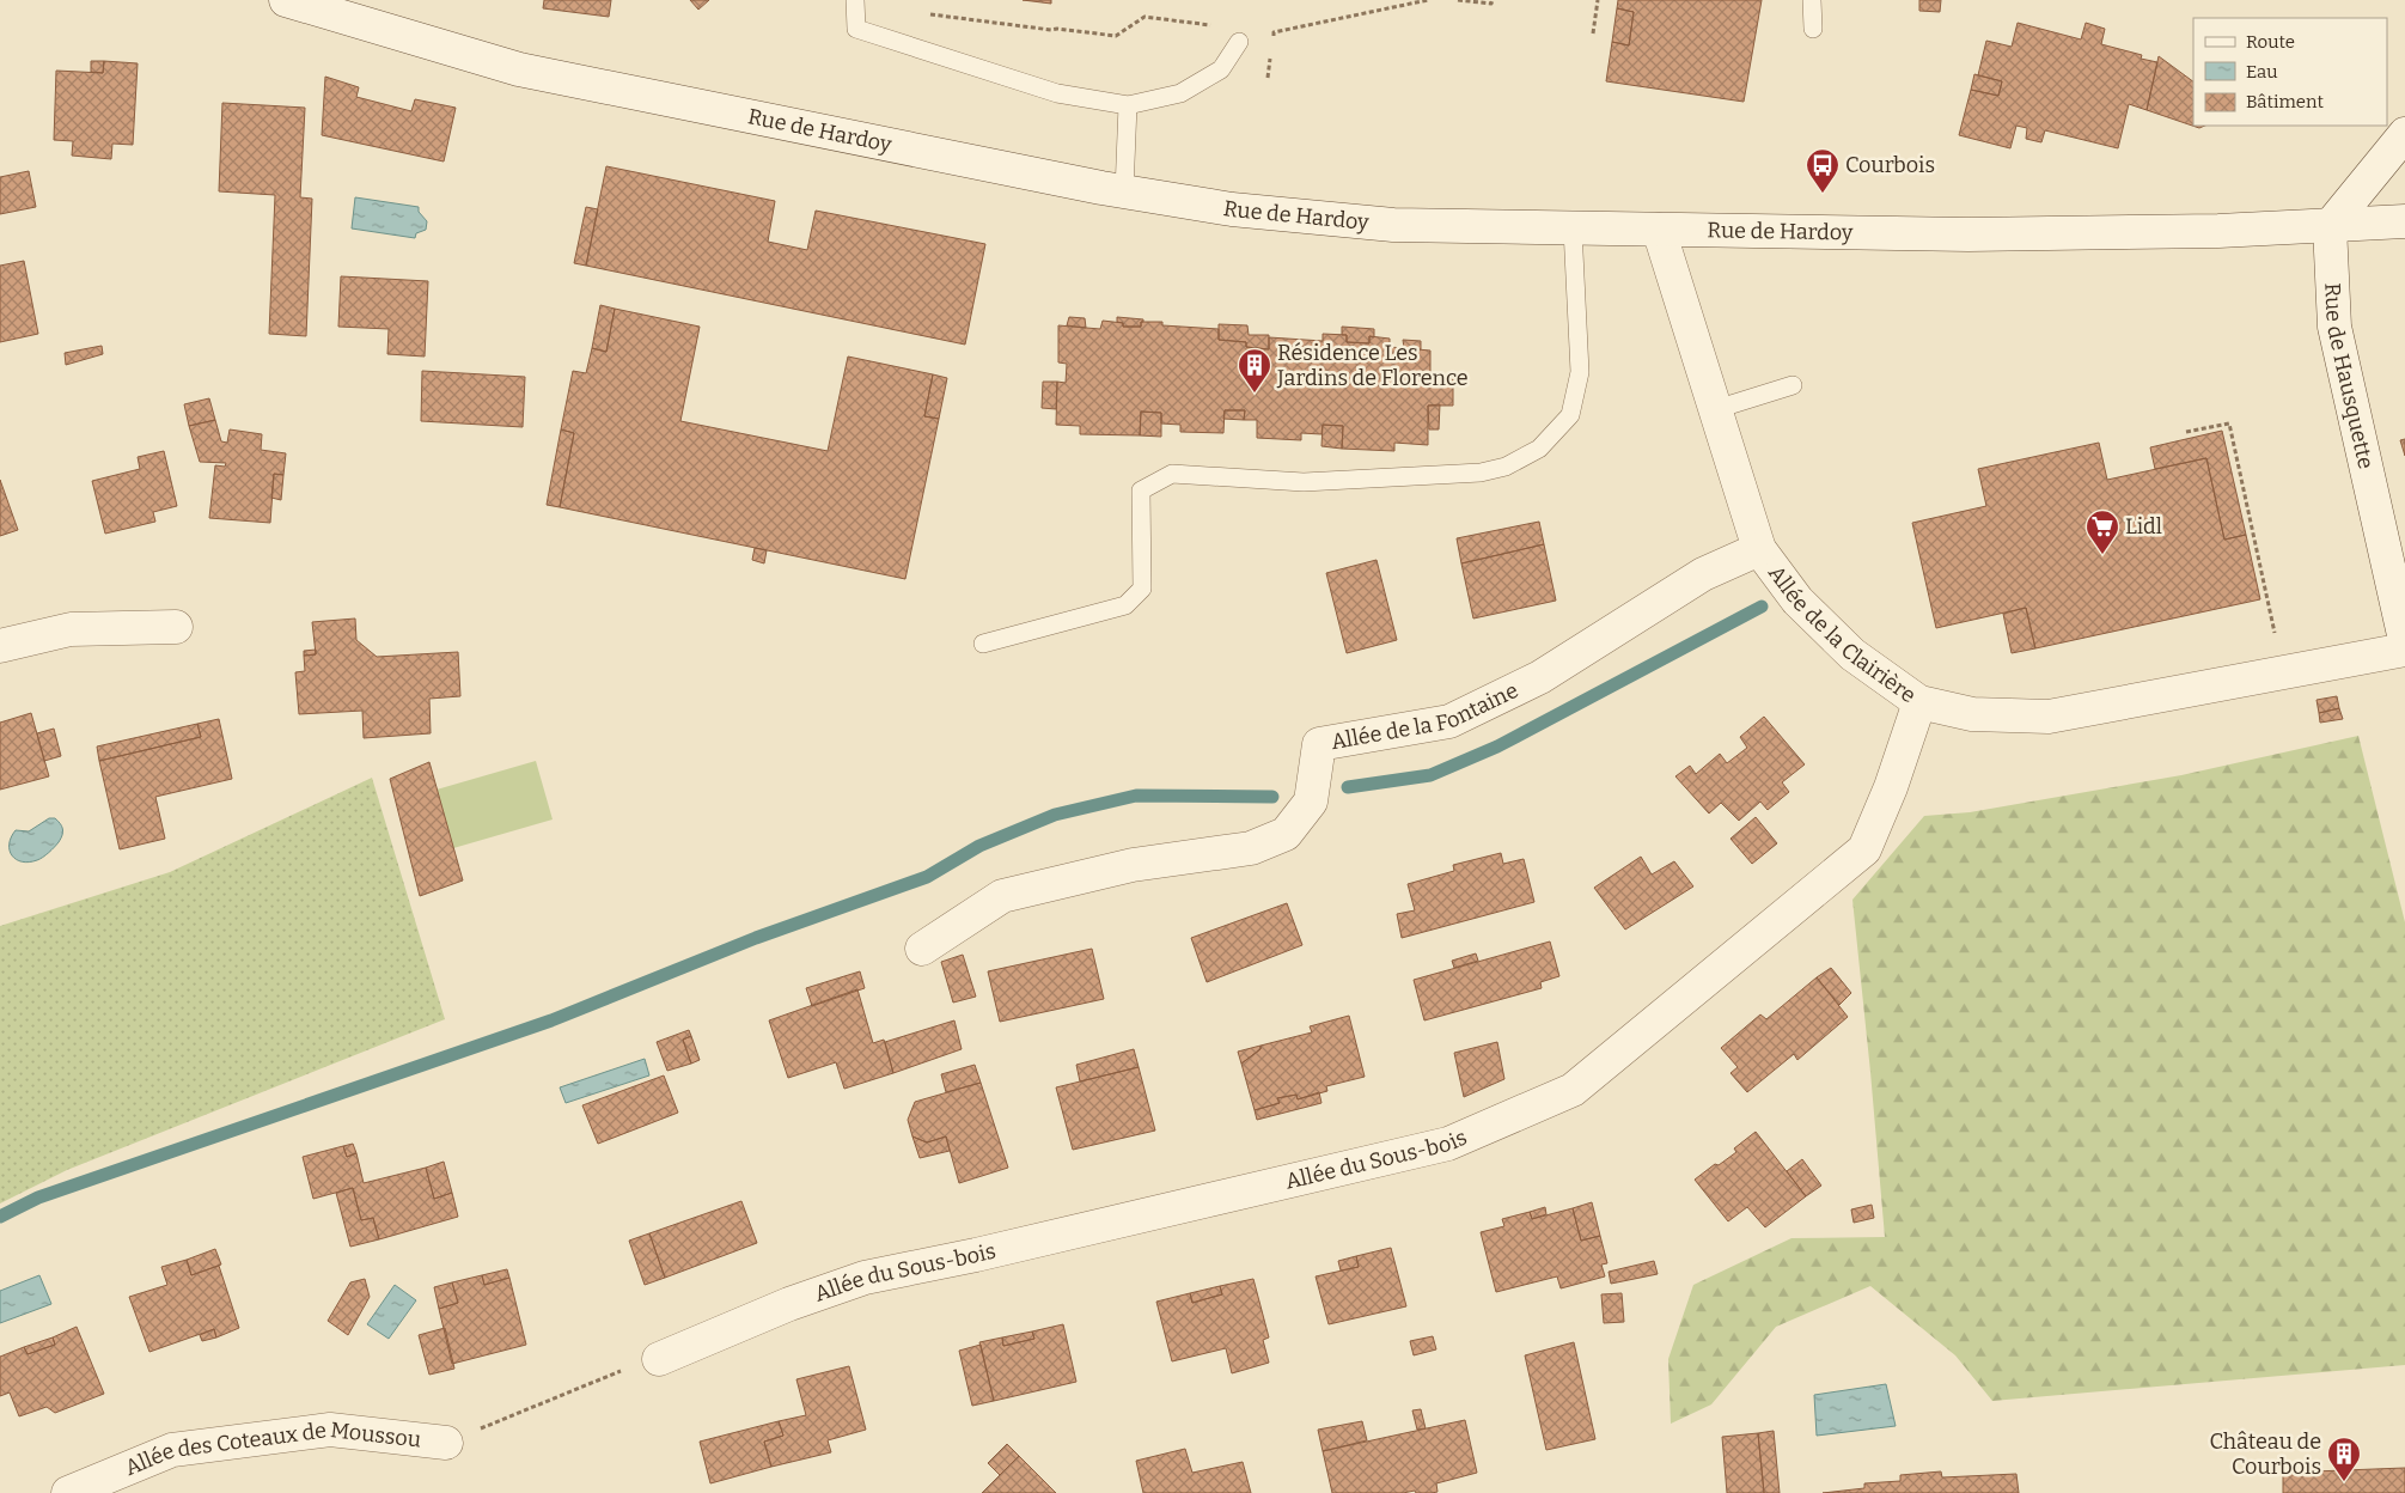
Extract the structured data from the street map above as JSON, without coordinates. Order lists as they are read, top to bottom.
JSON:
{
  "streets": {
    "street": [
      "Rue de Hardoy",
      "Rue de Hausquette",
      "Allée de la Clairière",
      "Allée de la Fontaine",
      "Allée du Sous-bois",
      "Allée des Coteaux de Moussou"
    ]
  },
  "crossings": [
    ["Rue de Hardoy", "Rue de Hausquette"],
    ["Rue de Hardoy", "Allée de la Clairière"],
    ["Allée de la Clairière", "Allée de la Fontaine"],
    ["Allée de la Clairière", "Allée du Sous-bois"]
  ],
  "places": {
    "bus stop": ["Courbois"],
    "building": ["Résidence Les Jardins de Florence", "Château de Courbois"],
    "supermarket": ["Lidl"]
  },
  "legend": ["Route", "Eau", "Bâtiment"]
}
